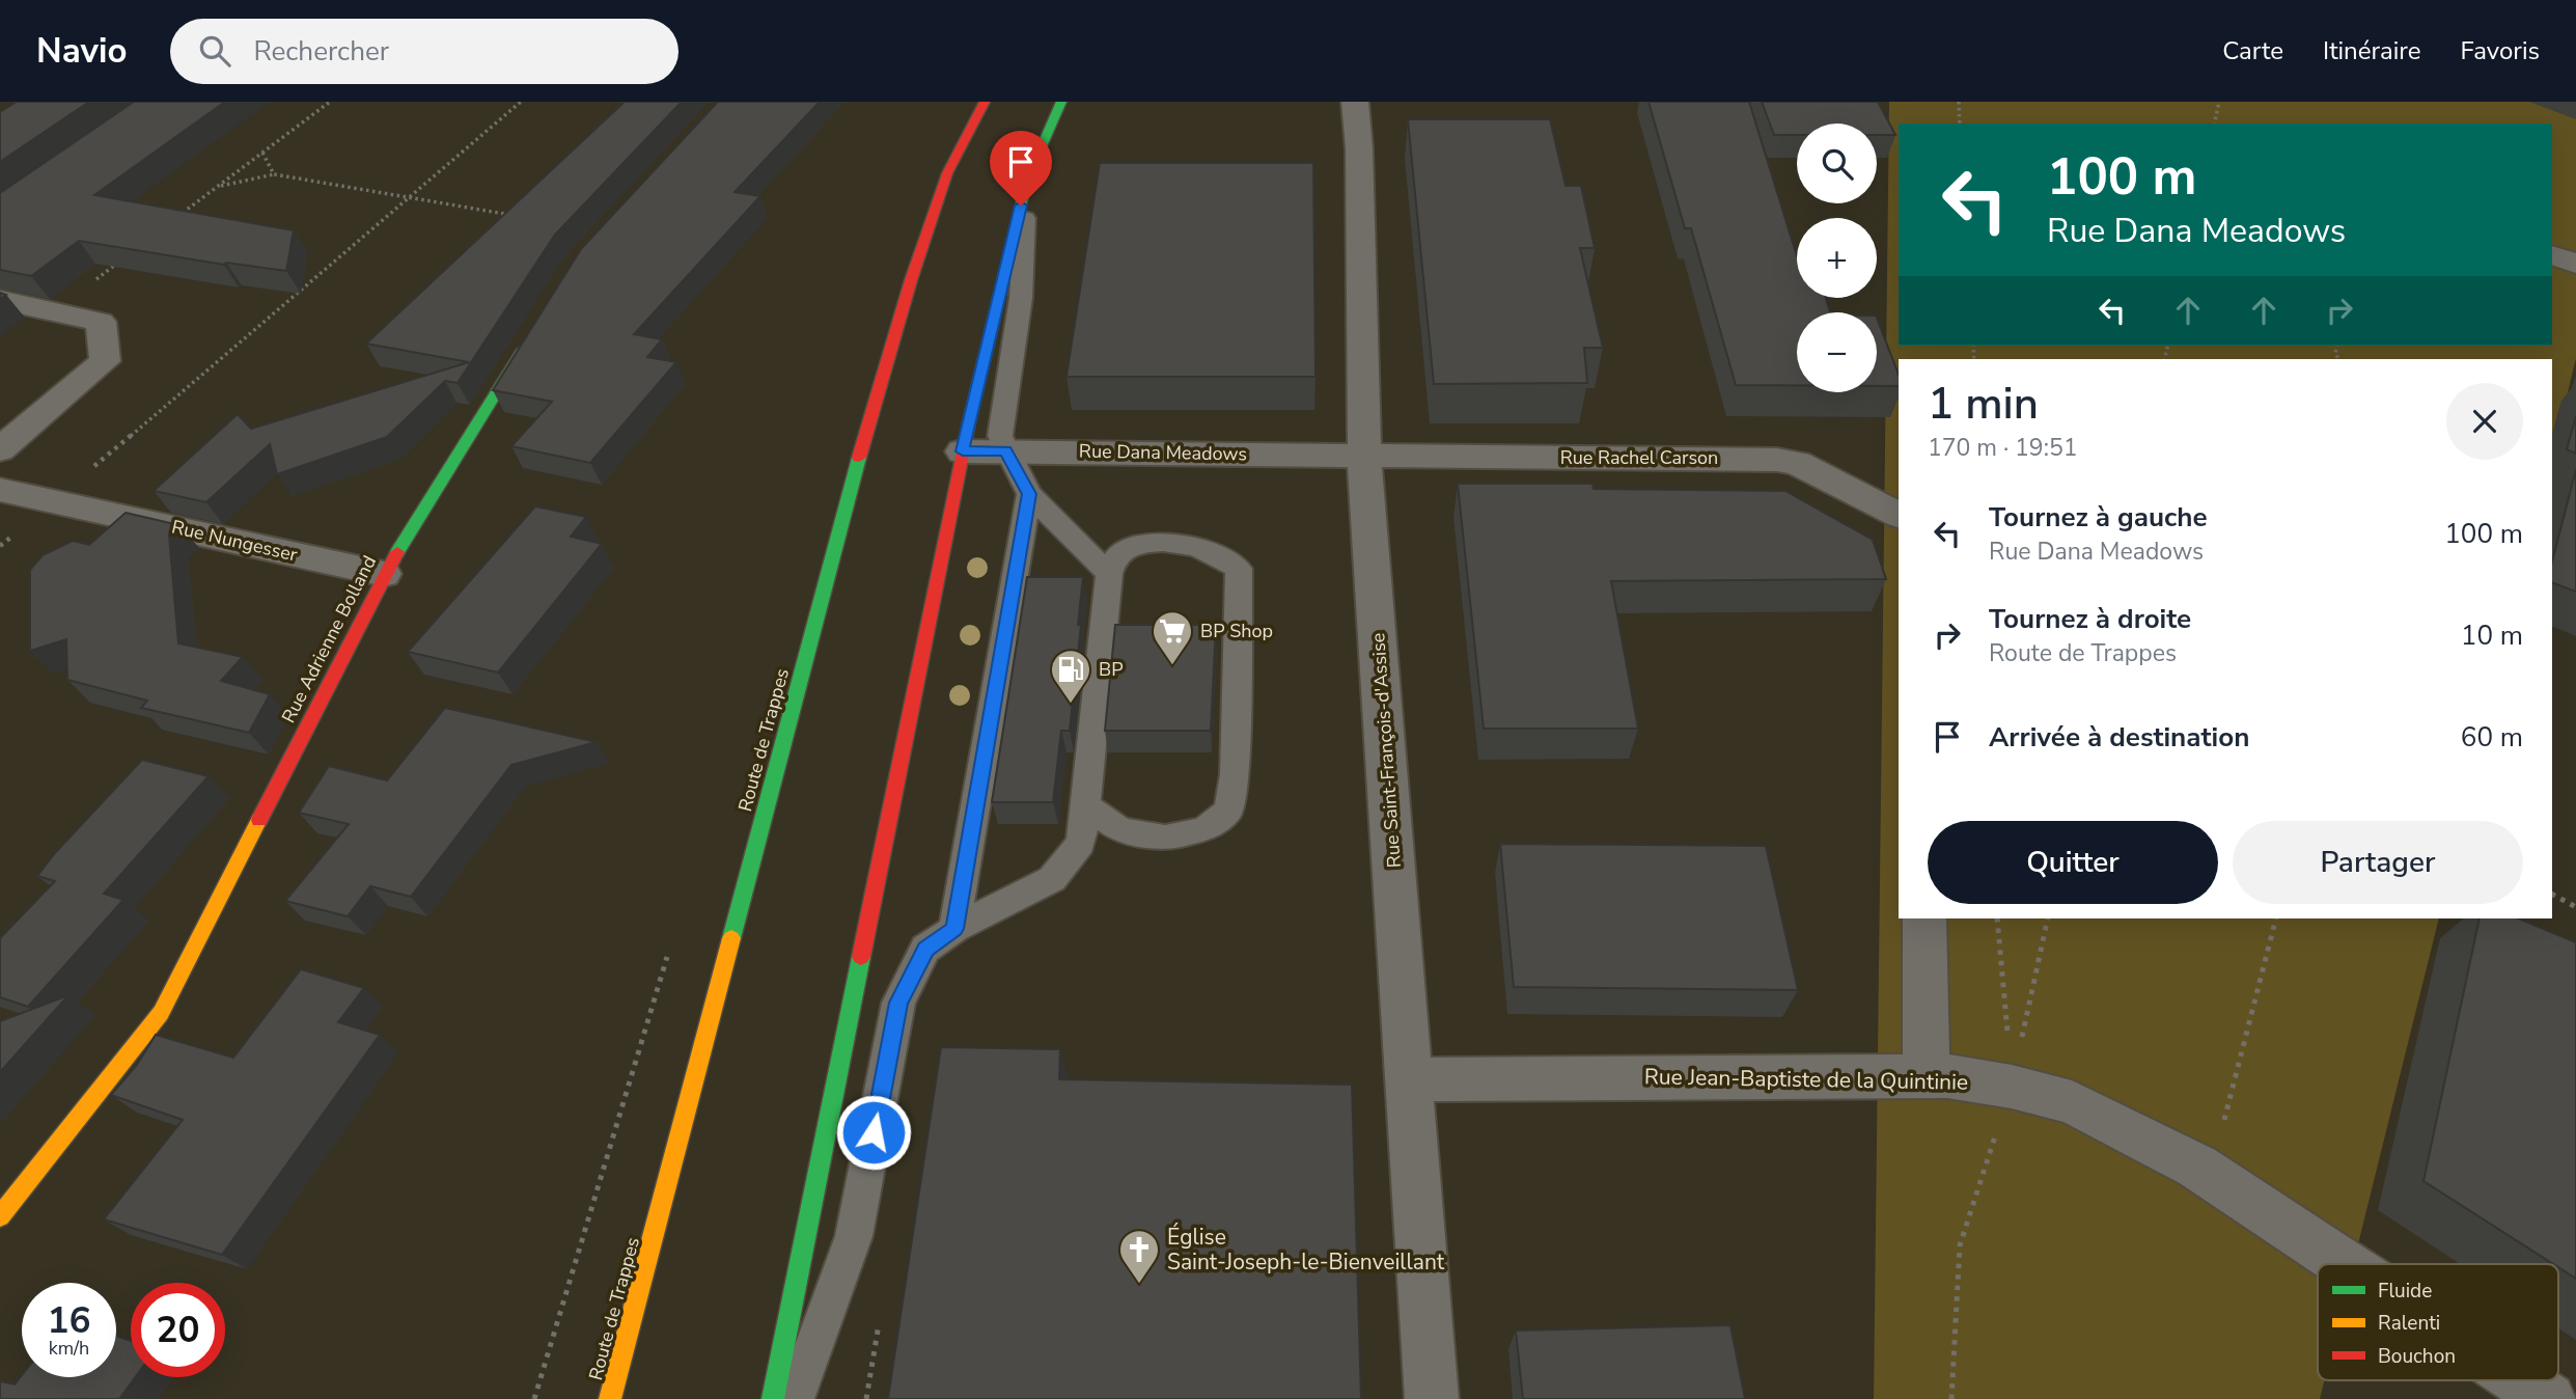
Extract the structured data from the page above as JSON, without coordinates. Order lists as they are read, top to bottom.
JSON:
{
  "streets": {
    "main road": ["Rue Adrienne Bolland", "Route de Trappes"],
    "street": [
      "Rue Dana Meadows",
      "Rue Rachel Carson",
      "Rue Nungesser",
      "Rue Saint-François-d'Assise",
      "Rue Jean-Baptiste de la Quintinie"
    ]
  },
  "crossings": [
    ["Rue Dana Meadows", "Rue Rachel Carson"],
    ["Rue Dana Meadows", "Rue Saint-François-d'Assise"],
    ["Rue Rachel Carson", "Rue Saint-François-d'Assise"],
    ["Rue Nungesser", "Rue Adrienne Bolland"],
    ["Rue Saint-François-d'Assise", "Rue Jean-Baptiste de la Quintinie"]
  ],
  "places": {
    "supermarket": ["BP Shop"],
    "fuel station": ["BP"],
    "church": ["Église Saint-Joseph-le-Bienveillant"]
  },
  "legend": ["Fluide", "Ralenti", "Bouchon"],
  "page": {
    "header": "Navio",
    "search": "Rechercher",
    "nav": ["Carte", "Itinéraire", "Favoris"],
    "map_buttons": ["+", "−"],
    "turn": ["100 m", "Rue Dana Meadows"],
    "heading": ["1 min", "170 m · 19:51"],
    "list": [
      {
        "name": "Tournez à gauche",
        "note": "Rue Dana Meadows",
        "value": "100 m"
      },
      {
        "name": "Tournez à droite",
        "note": "Route de Trappes",
        "value": "10 m"
      },
      {
        "name": "Arrivée à destination",
        "value": "60 m"
      }
    ],
    "buttons": ["Quitter", "Partager"],
    "speed": "16 km/h",
    "limit": "20"
  }
}
